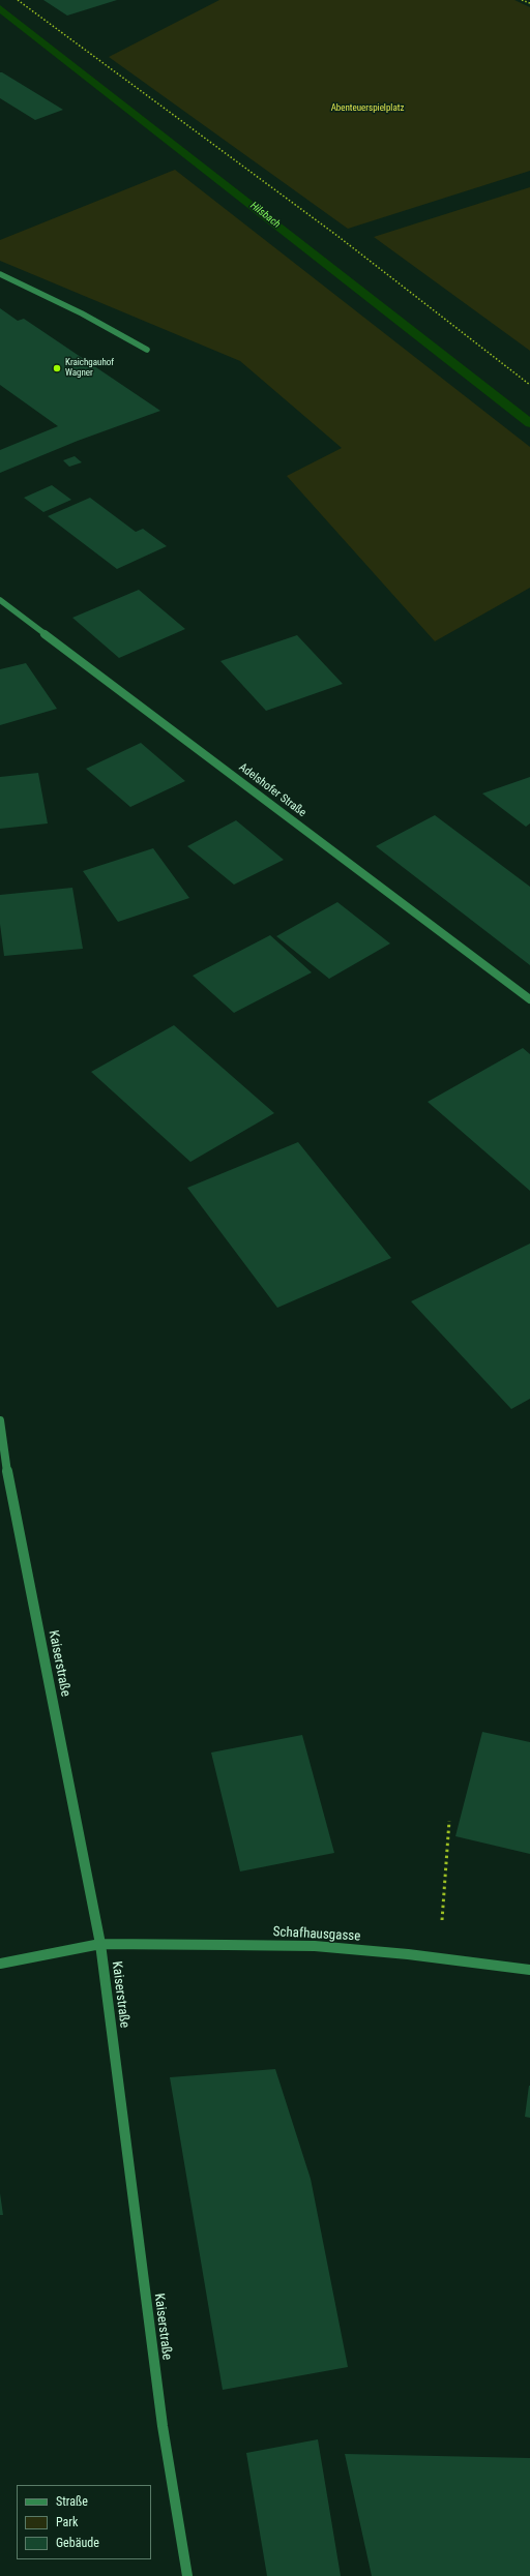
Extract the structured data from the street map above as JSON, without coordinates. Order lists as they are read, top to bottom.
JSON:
{
  "streets": {
    "street": ["Adelshofer Straße", "Kaiserstraße", "Schafhausgasse"]
  },
  "crossings": [
    ["Kaiserstraße", "Schafhausgasse"]
  ],
  "water": ["Hilsbach"],
  "parks": ["Abenteuerspielplatz"],
  "places": ["Kraichgauhof Wagner"],
  "legend": ["Straße", "Park", "Gebäude"]
}
